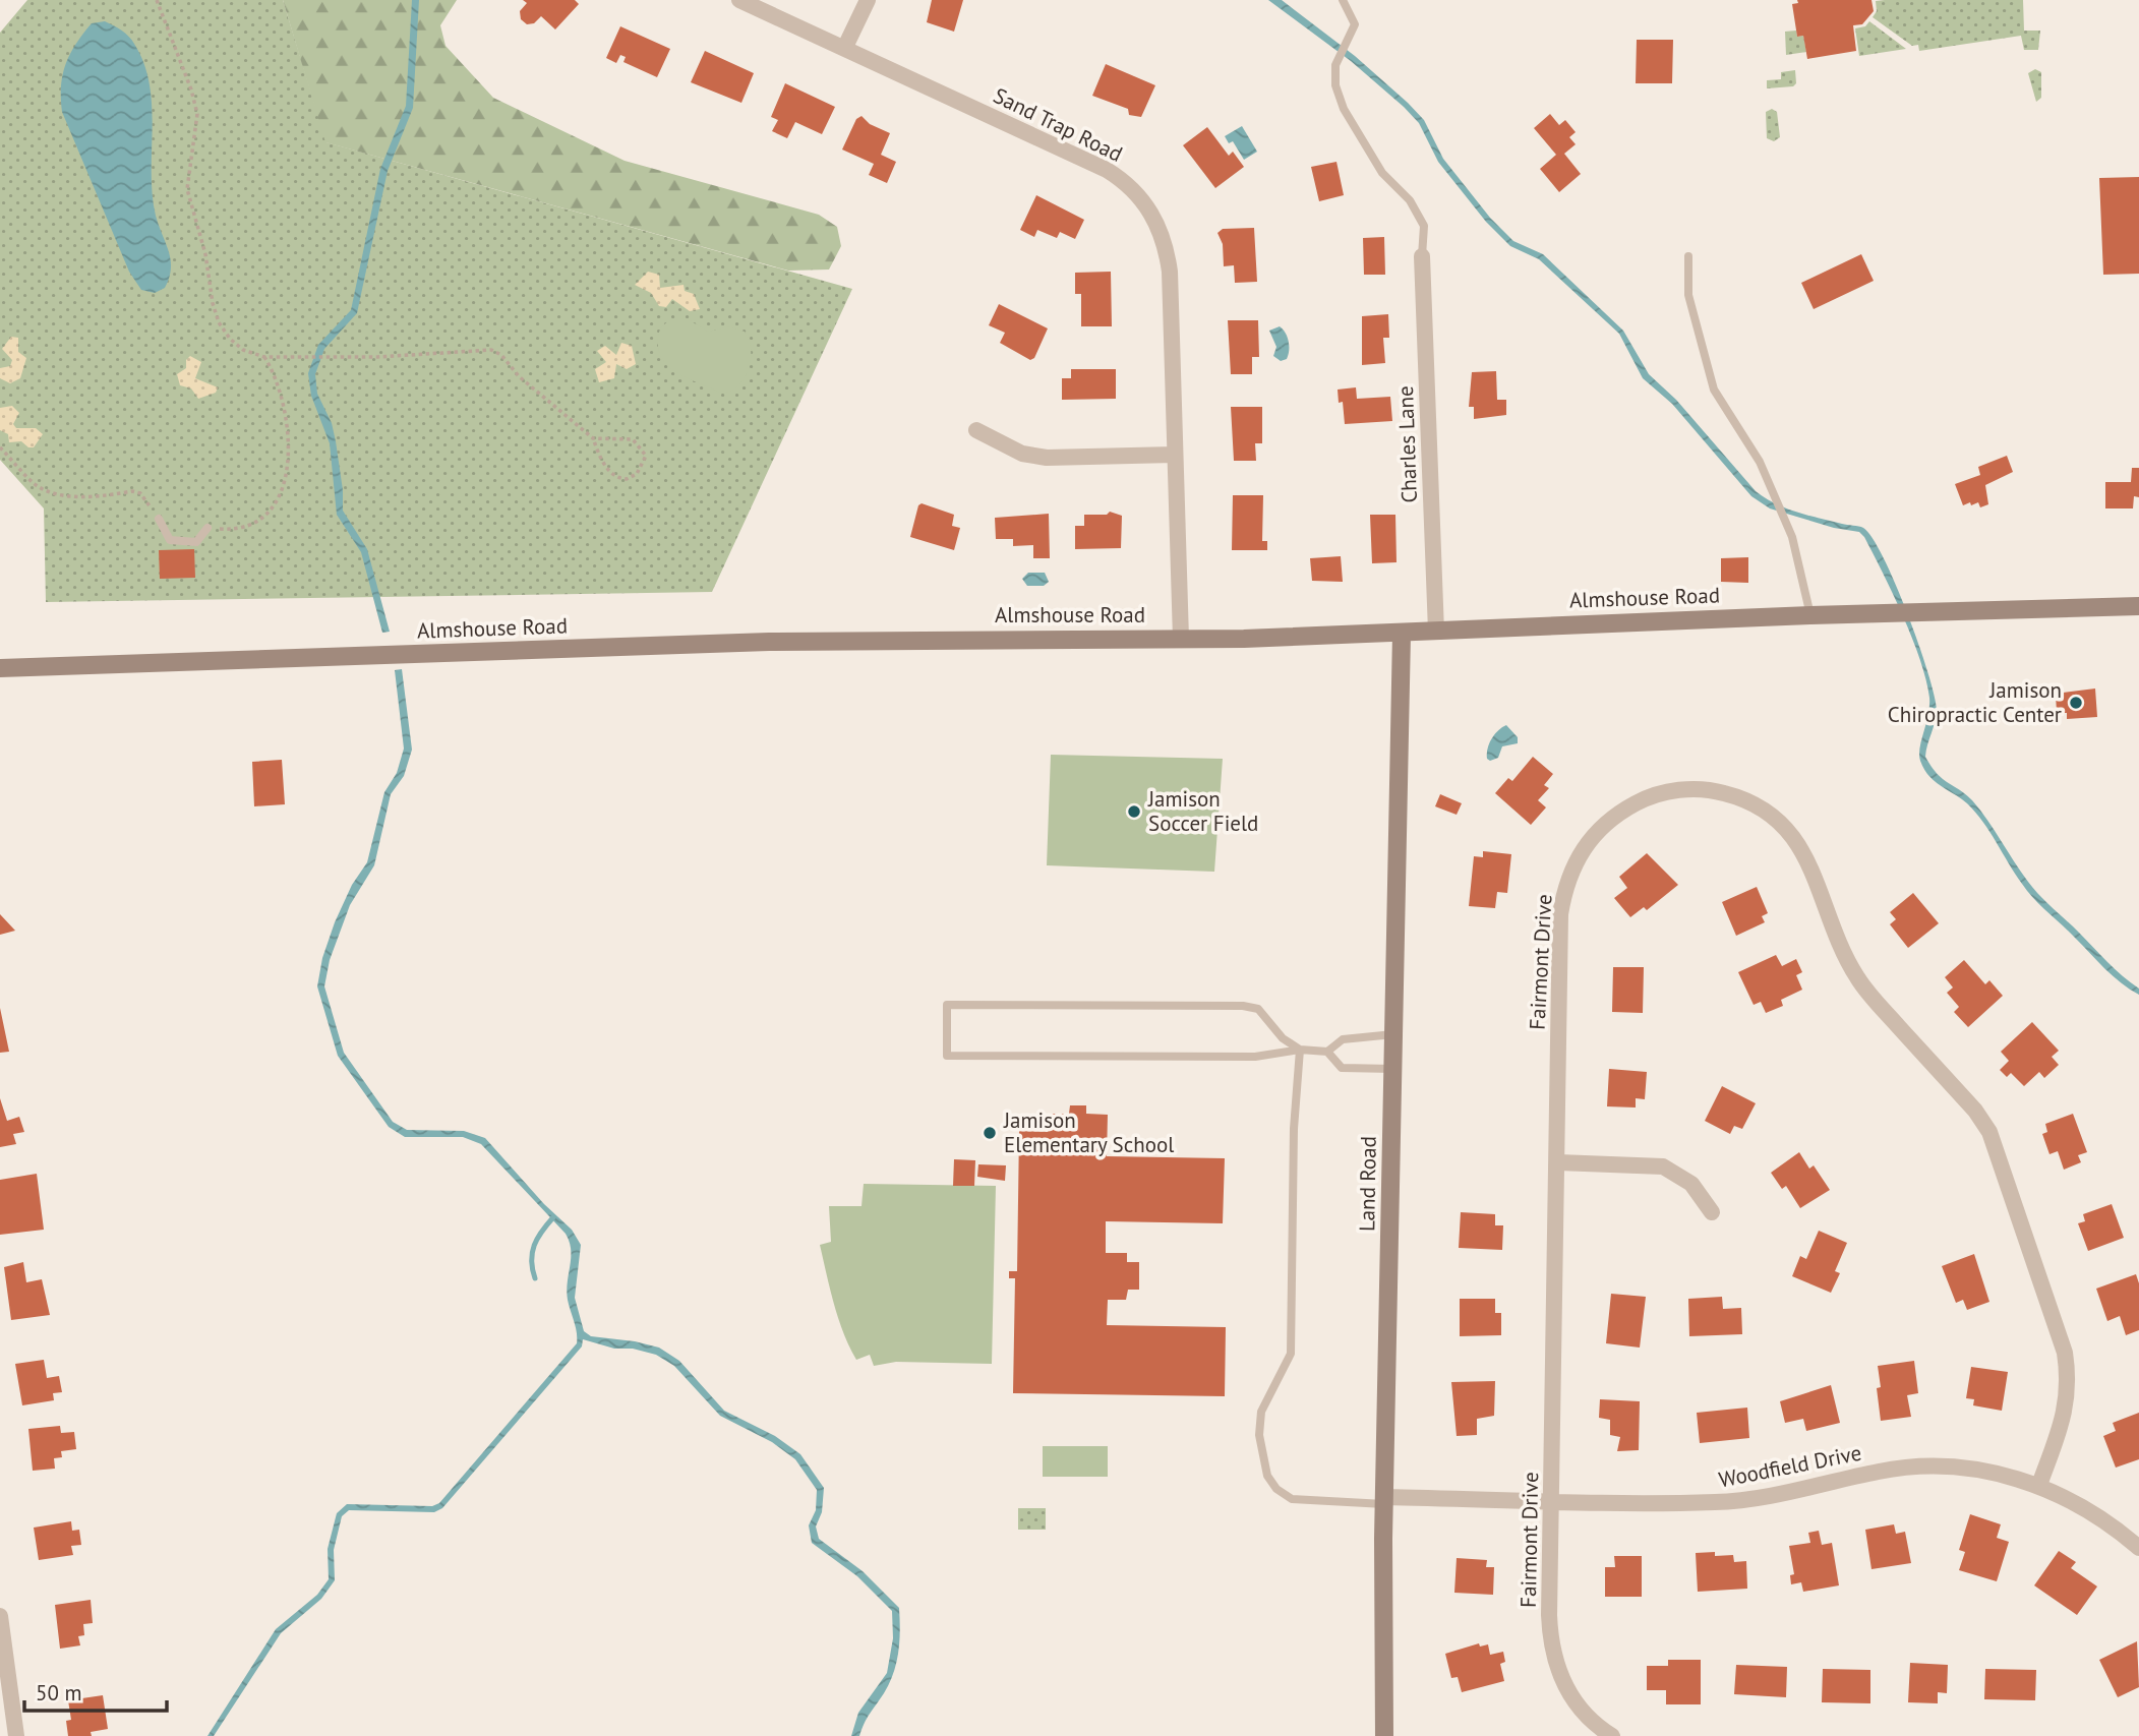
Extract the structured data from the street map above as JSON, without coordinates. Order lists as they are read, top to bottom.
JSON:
{
  "streets": {
    "main road": ["Almshouse Road", "Land Road"],
    "street": [
      "Sand Trap Road",
      "Charles Lane",
      "Fairmont Drive",
      "Woodfield Drive"
    ]
  },
  "crossings": [
    ["Sand Trap Road", "Almshouse Road"],
    ["Charles Lane", "Almshouse Road"],
    ["Almshouse Road", "Land Road"],
    ["Fairmont Drive", "Woodfield Drive"],
    ["Land Road", "Woodfield Drive"]
  ],
  "places": ["Jamison Chiropractic Center", "Jamison Soccer Field", "Jamison Elementary School"],
  "scale_bar": "50 m"
}
